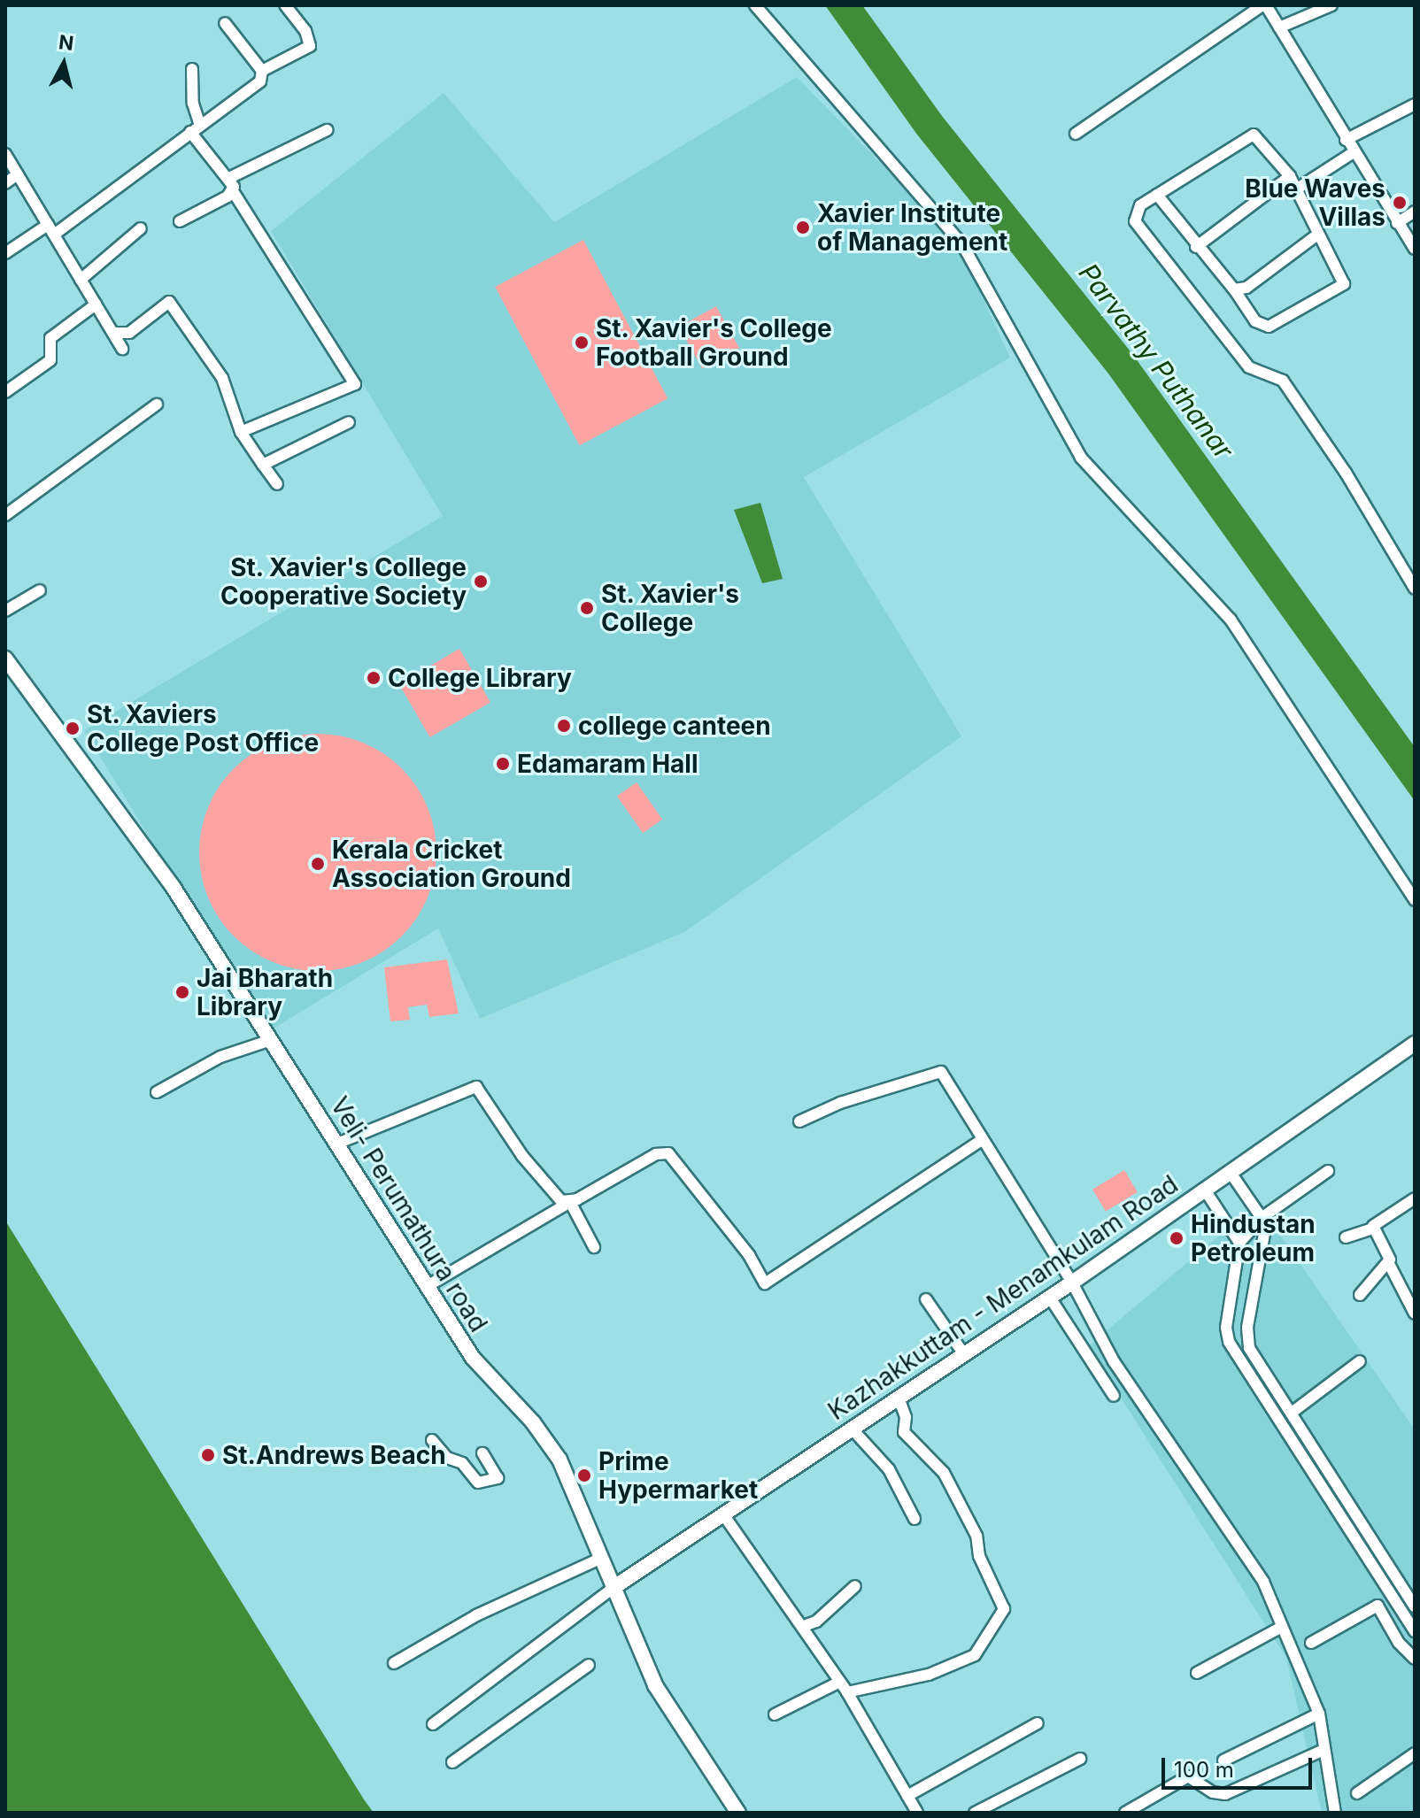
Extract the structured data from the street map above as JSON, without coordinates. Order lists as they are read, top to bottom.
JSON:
{
  "streets": {
    "main road": ["Veli- Perumathura road", "Kazhakkuttam - Menamkulam Road"]
  },
  "crossings": [
    ["Veli- Perumathura road", "Kazhakkuttam - Menamkulam Road"]
  ],
  "water": ["Parvathy Puthanar"],
  "places": [
    "Blue Waves Villas",
    "Xavier Institute of Management",
    "St. Xavier's College Football Ground",
    "St. Xavier's College Cooperative Society",
    "St. Xavier's College",
    "College Library",
    "college canteen",
    "St. Xaviers College Post Office",
    "Edamaram Hall",
    "Kerala Cricket Association Ground",
    "Jai Bharath Library",
    "Hindustan Petroleum",
    "St.Andrews Beach",
    "Prime Hypermarket"
  ],
  "scale_bar": "100 m",
  "north": "top"
}
